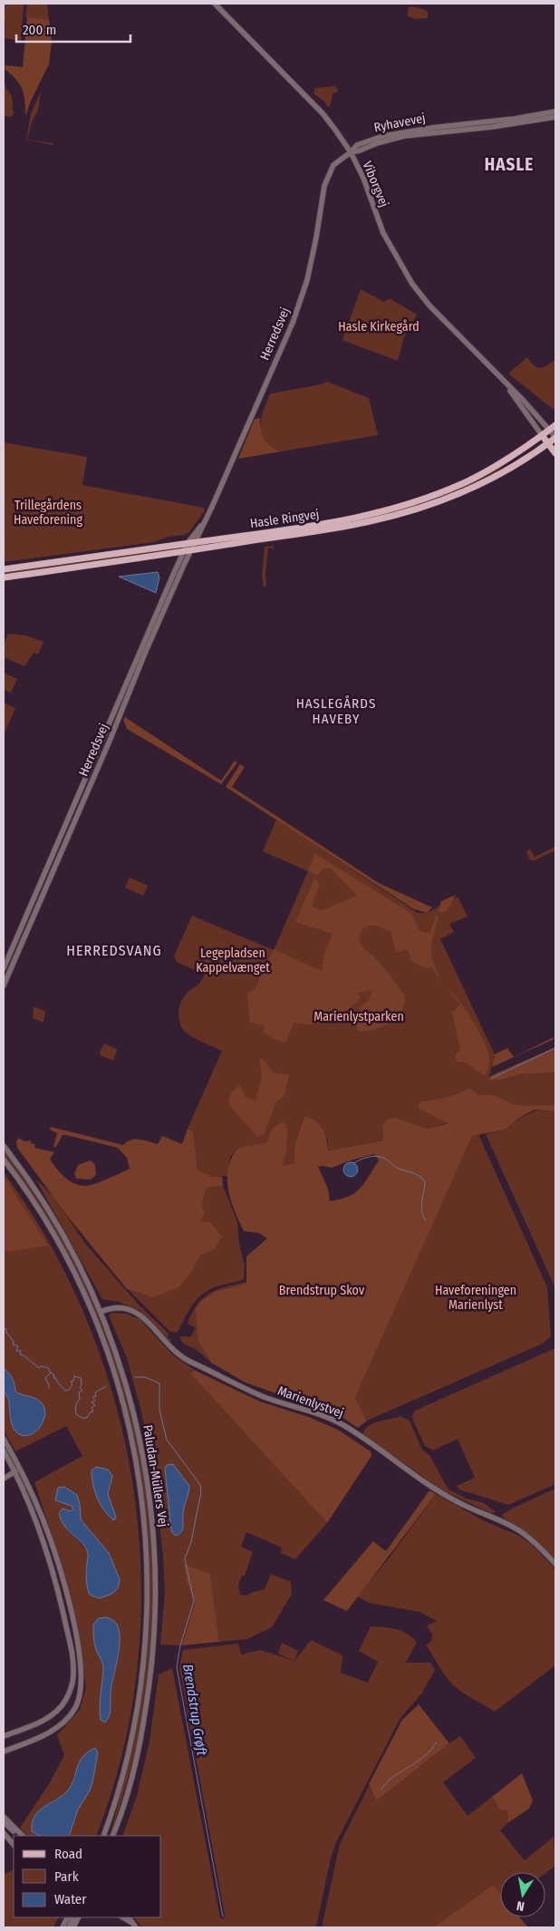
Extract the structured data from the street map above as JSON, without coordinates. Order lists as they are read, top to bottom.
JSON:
{
  "streets": {
    "main road": ["Viborgvej", "Hasle Ringvej"],
    "street": [
      "Ryhavevej",
      "Herredsvej",
      "Marienlystvej",
      "Paludan-Müllers Vej"
    ]
  },
  "crossings": [
    ["Ryhavevej", "Viborgvej"],
    ["Ryhavevej", "Herredsvej"],
    ["Viborgvej", "Herredsvej"],
    ["Viborgvej", "Hasle Ringvej"],
    ["Herredsvej", "Hasle Ringvej"],
    ["Marienlystvej", "Paludan-Müllers Vej"]
  ],
  "districts": ["HASLE", "HASLEGÅRDS HAVEBY", "HERREDSVANG"],
  "water": ["Brendstrup Grøft"],
  "parks": [
    "Hasle Kirkegård",
    "Trillegårdens Haveforening",
    "Legepladsen Kappelvænget",
    "Marienlystparken",
    "Brendstrup Skov",
    "Haveforeningen Marienlyst"
  ],
  "legend": ["Road", "Park", "Water"],
  "scale_bar": "200 m",
  "north": "bottom"
}
